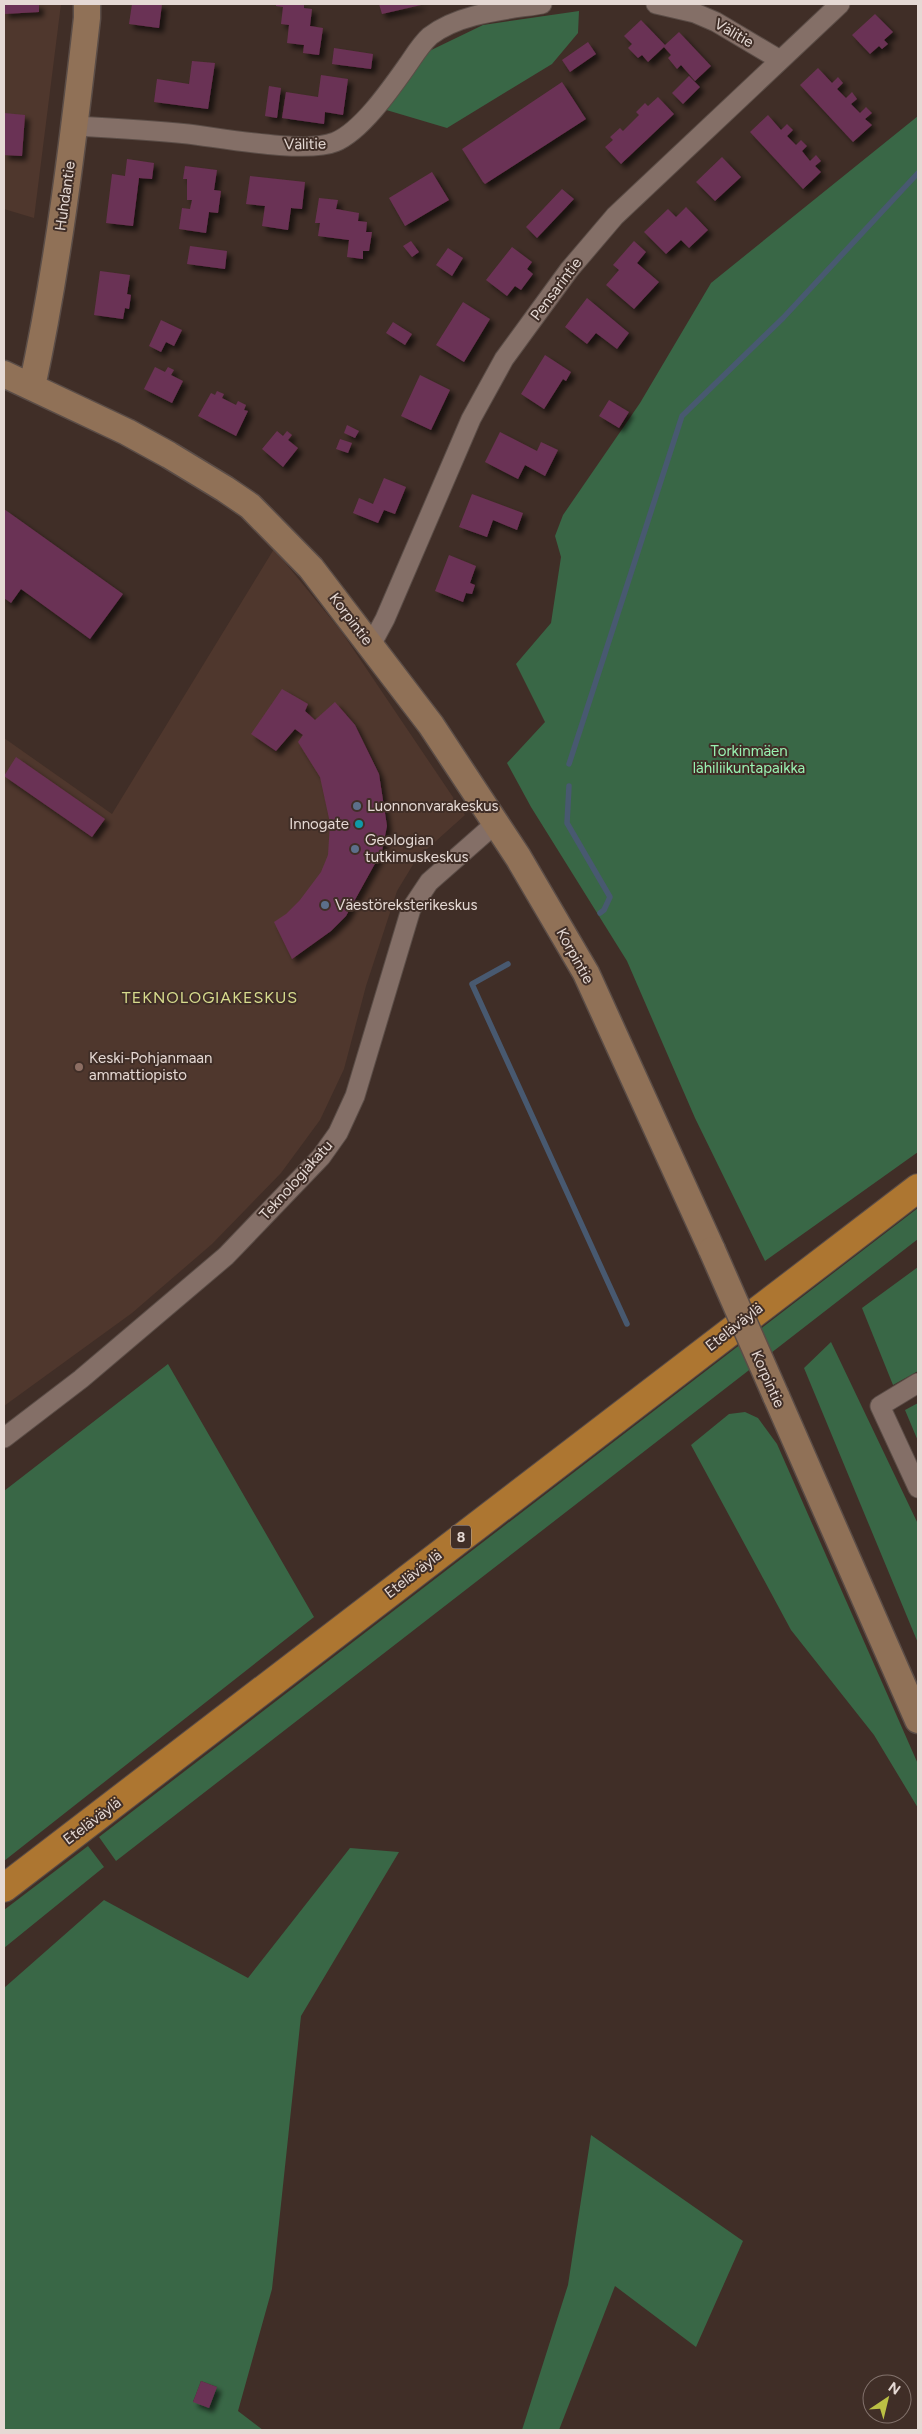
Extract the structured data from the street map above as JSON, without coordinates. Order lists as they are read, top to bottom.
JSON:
{
  "streets": {
    "highway": ["Eteläväylä", "8"],
    "street": [
      "Välitie",
      "Huhdantie",
      "Pensarintie",
      "Korpintie",
      "Teknologiakatu"
    ]
  },
  "crossings": [
    ["Välitie", "Huhdantie"],
    ["Välitie", "Pensarintie"],
    ["Huhdantie", "Korpintie"],
    ["Pensarintie", "Korpintie"],
    ["Korpintie", "Teknologiakatu"]
  ],
  "districts": ["TEKNOLOGIAKESKUS"],
  "parks": ["Torkinmäen lähiliikuntapaikka"],
  "places": [
    "Luonnonvarakeskus",
    "Innogate",
    "Geologian tutkimuskeskus",
    "Väestöreksterikeskus",
    "Keski-Pohjanmaan ammattiopisto"
  ],
  "north": "top right"
}
